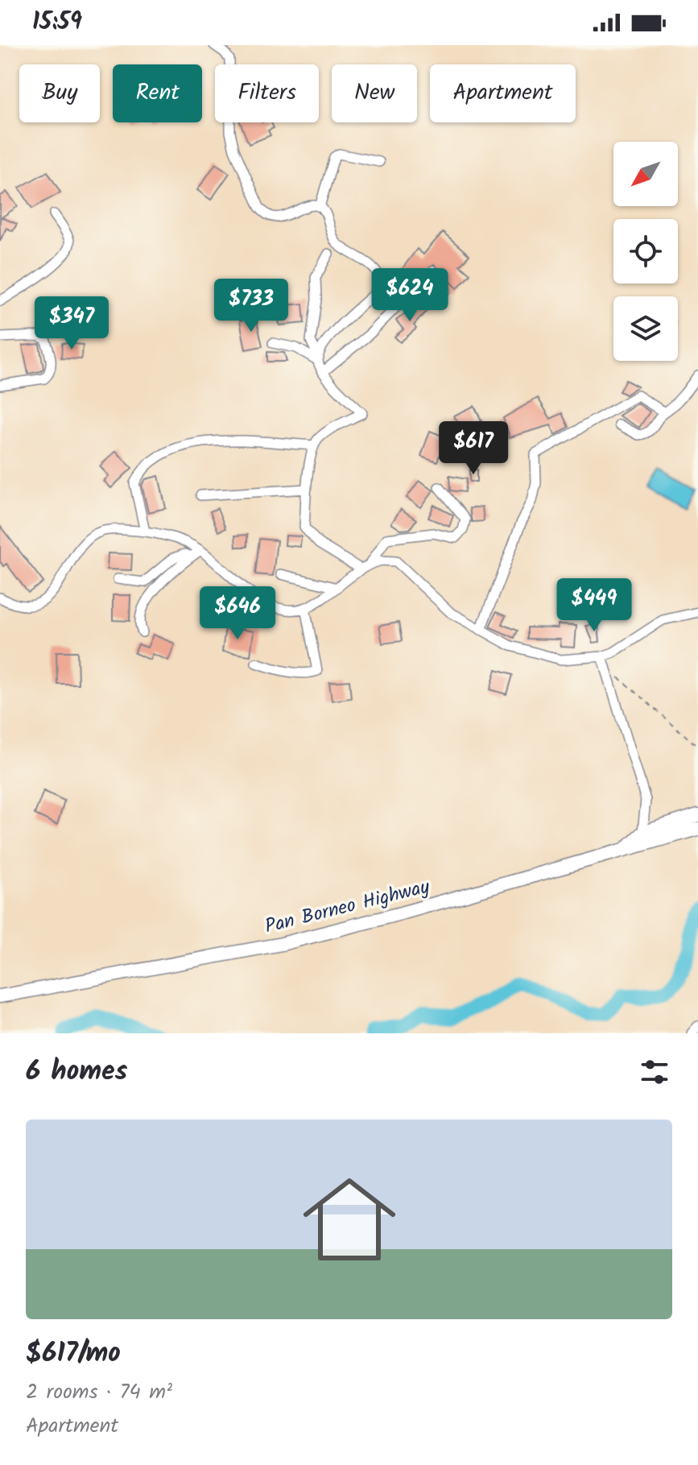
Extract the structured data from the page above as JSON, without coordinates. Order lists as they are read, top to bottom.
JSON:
{
  "streets": {
    "highway": ["Pan Borneo Highway"]
  },
  "north": "bottom left",
  "page": {
    "status": "15:59",
    "chip": [
      "Buy",
      "Rent",
      "Filters",
      "New",
      "Apartment"
    ],
    "price": [
      "$624",
      "$733",
      "$347",
      "$617",
      "$449",
      "$646"
    ],
    "heading": "6 homes",
    "list": [
      {
        "name": "$617/mo",
        "note": "2 rooms · 74 m² · Apartment"
      }
    ]
  }
}
